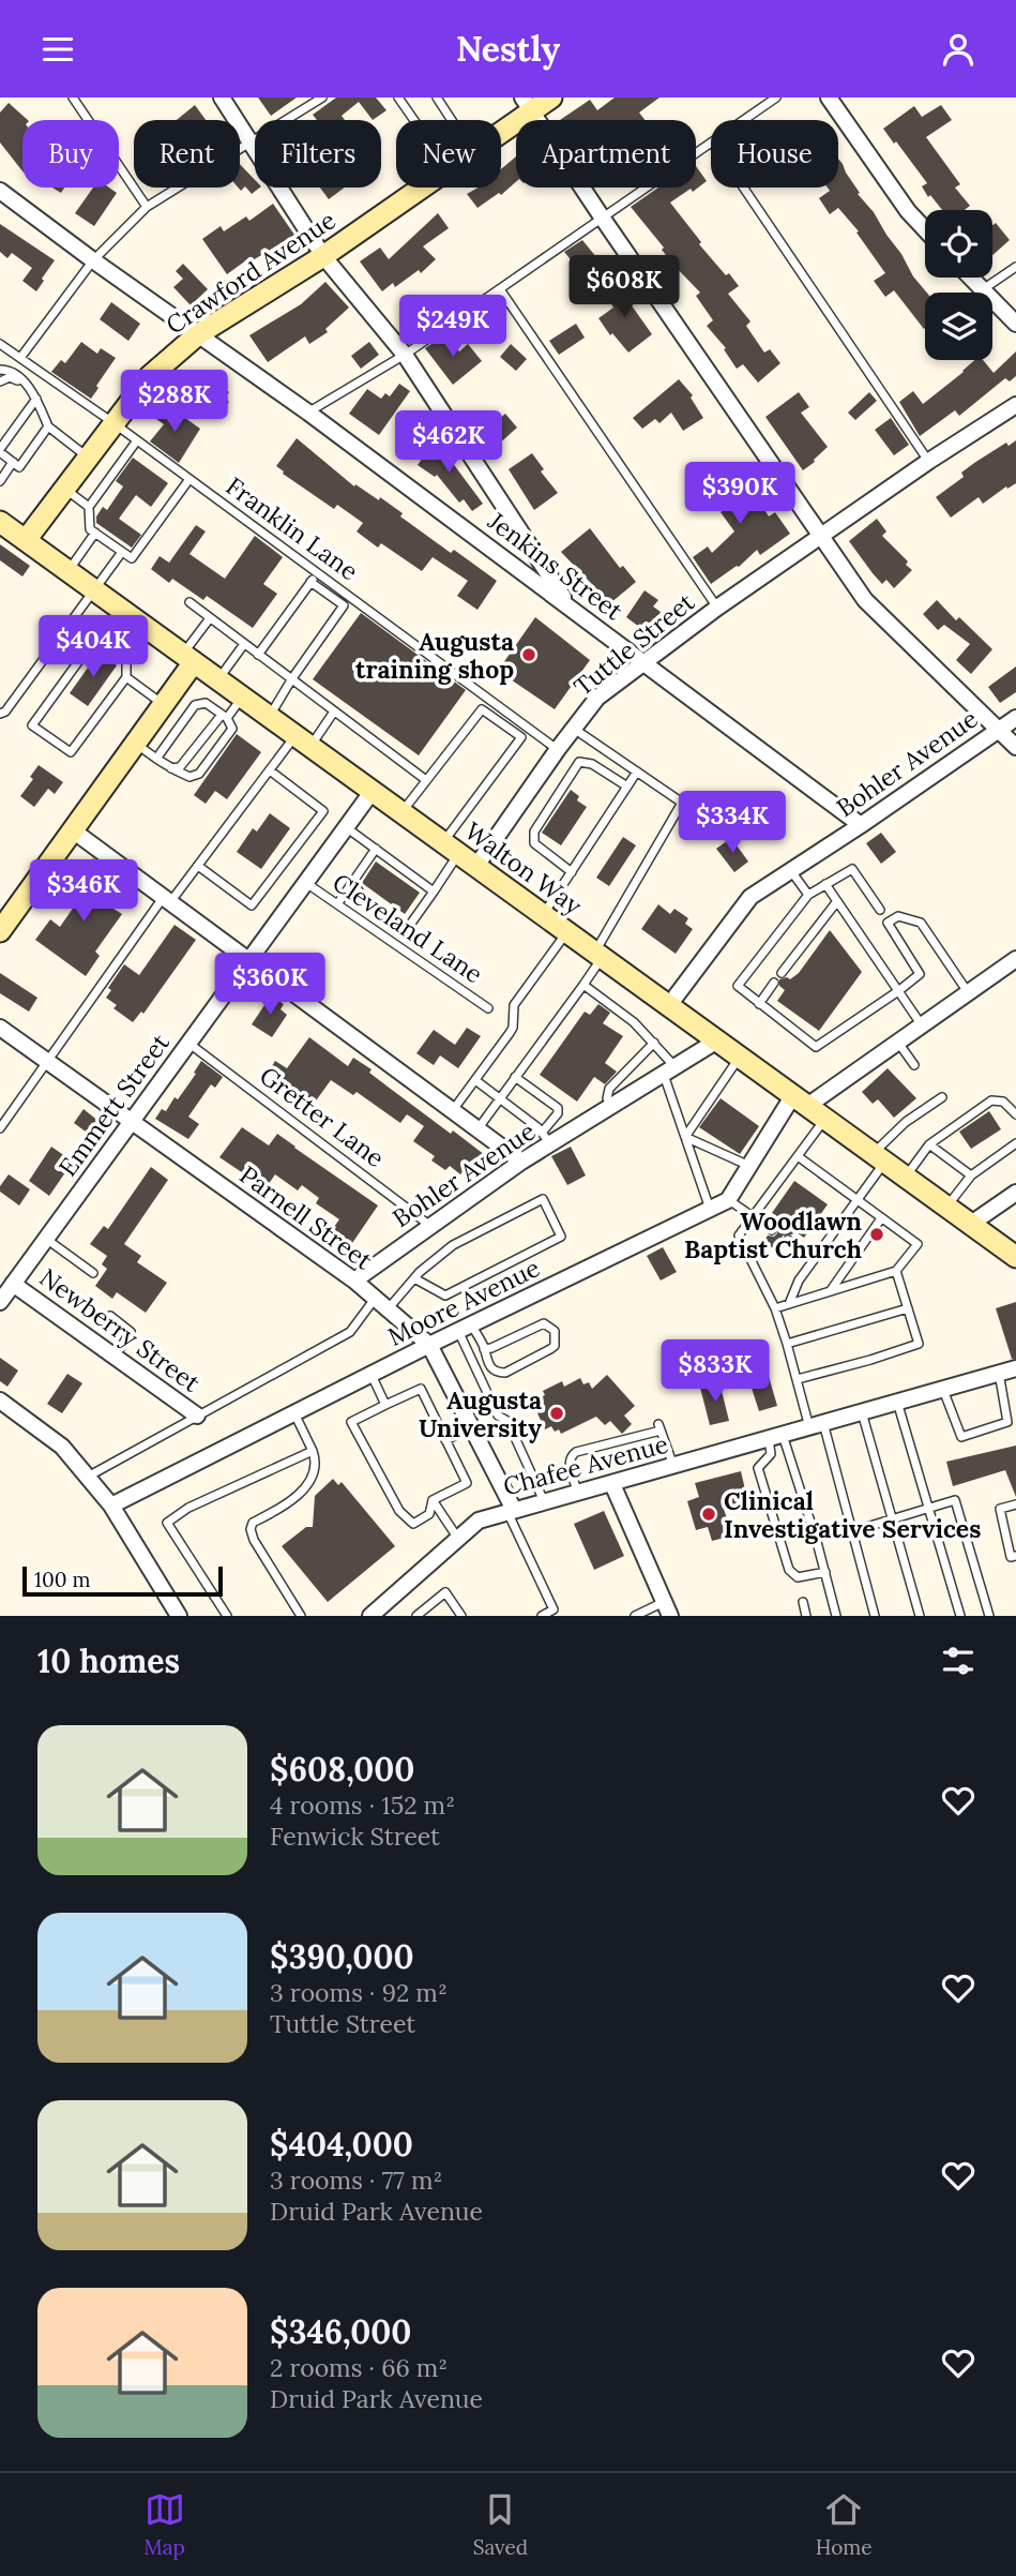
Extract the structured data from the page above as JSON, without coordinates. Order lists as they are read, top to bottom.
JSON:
{
  "streets": {
    "main road": ["Crawford Avenue", "Walton Way"],
    "street": [
      "Jenkins Street",
      "Tuttle Street",
      "Bohler Avenue",
      "Emmett Street",
      "Parnell Street",
      "Moore Avenue",
      "Newberry Street",
      "Chafee Avenue"
    ],
    "lane": ["Franklin Lane", "Cleveland Lane", "Gretter Lane"]
  },
  "crossings": [
    ["Crawford Avenue", "Franklin Lane"],
    ["Crawford Avenue", "Jenkins Street"],
    ["Crawford Avenue", "Walton Way"],
    ["Franklin Lane", "Tuttle Street"],
    ["Jenkins Street", "Tuttle Street"],
    ["Jenkins Street", "Bohler Avenue"],
    ["Tuttle Street", "Walton Way"],
    ["Bohler Avenue", "Walton Way"],
    ["Bohler Avenue", "Gretter Lane"],
    ["Bohler Avenue", "Parnell Street"],
    ["Walton Way", "Emmett Street"],
    ["Walton Way", "Moore Avenue"],
    ["Cleveland Lane", "Emmett Street"],
    ["Emmett Street", "Gretter Lane"],
    ["Emmett Street", "Parnell Street"],
    ["Emmett Street", "Newberry Street"],
    ["Parnell Street", "Moore Avenue"],
    ["Parnell Street", "Chafee Avenue"]
  ],
  "places": [
    "Augusta training shop",
    "Woodlawn Baptist Church",
    "Augusta University",
    "Clinical Investigative Services"
  ],
  "scale_bar": "100 m",
  "page": {
    "header": "Nestly",
    "chip": [
      "Buy",
      "Rent",
      "Filters",
      "New",
      "Apartment",
      "House"
    ],
    "price": [
      "$608K",
      "$249K",
      "$288K",
      "$462K",
      "$390K",
      "$404K",
      "$334K",
      "$346K",
      "$360K",
      "$833K"
    ],
    "scale": "100 m",
    "heading": "10 homes",
    "list": [
      {
        "name": "$608,000",
        "note": "4 rooms · 152 m² · Fenwick Street"
      },
      {
        "name": "$390,000",
        "note": "3 rooms · 92 m² · Tuttle Street"
      },
      {
        "name": "$404,000",
        "note": "3 rooms · 77 m² · Druid Park Avenue"
      },
      {
        "name": "$346,000",
        "note": "2 rooms · 66 m² · Druid Park Avenue"
      }
    ],
    "tabs": ["Map", "Saved", "Home"]
  }
}
